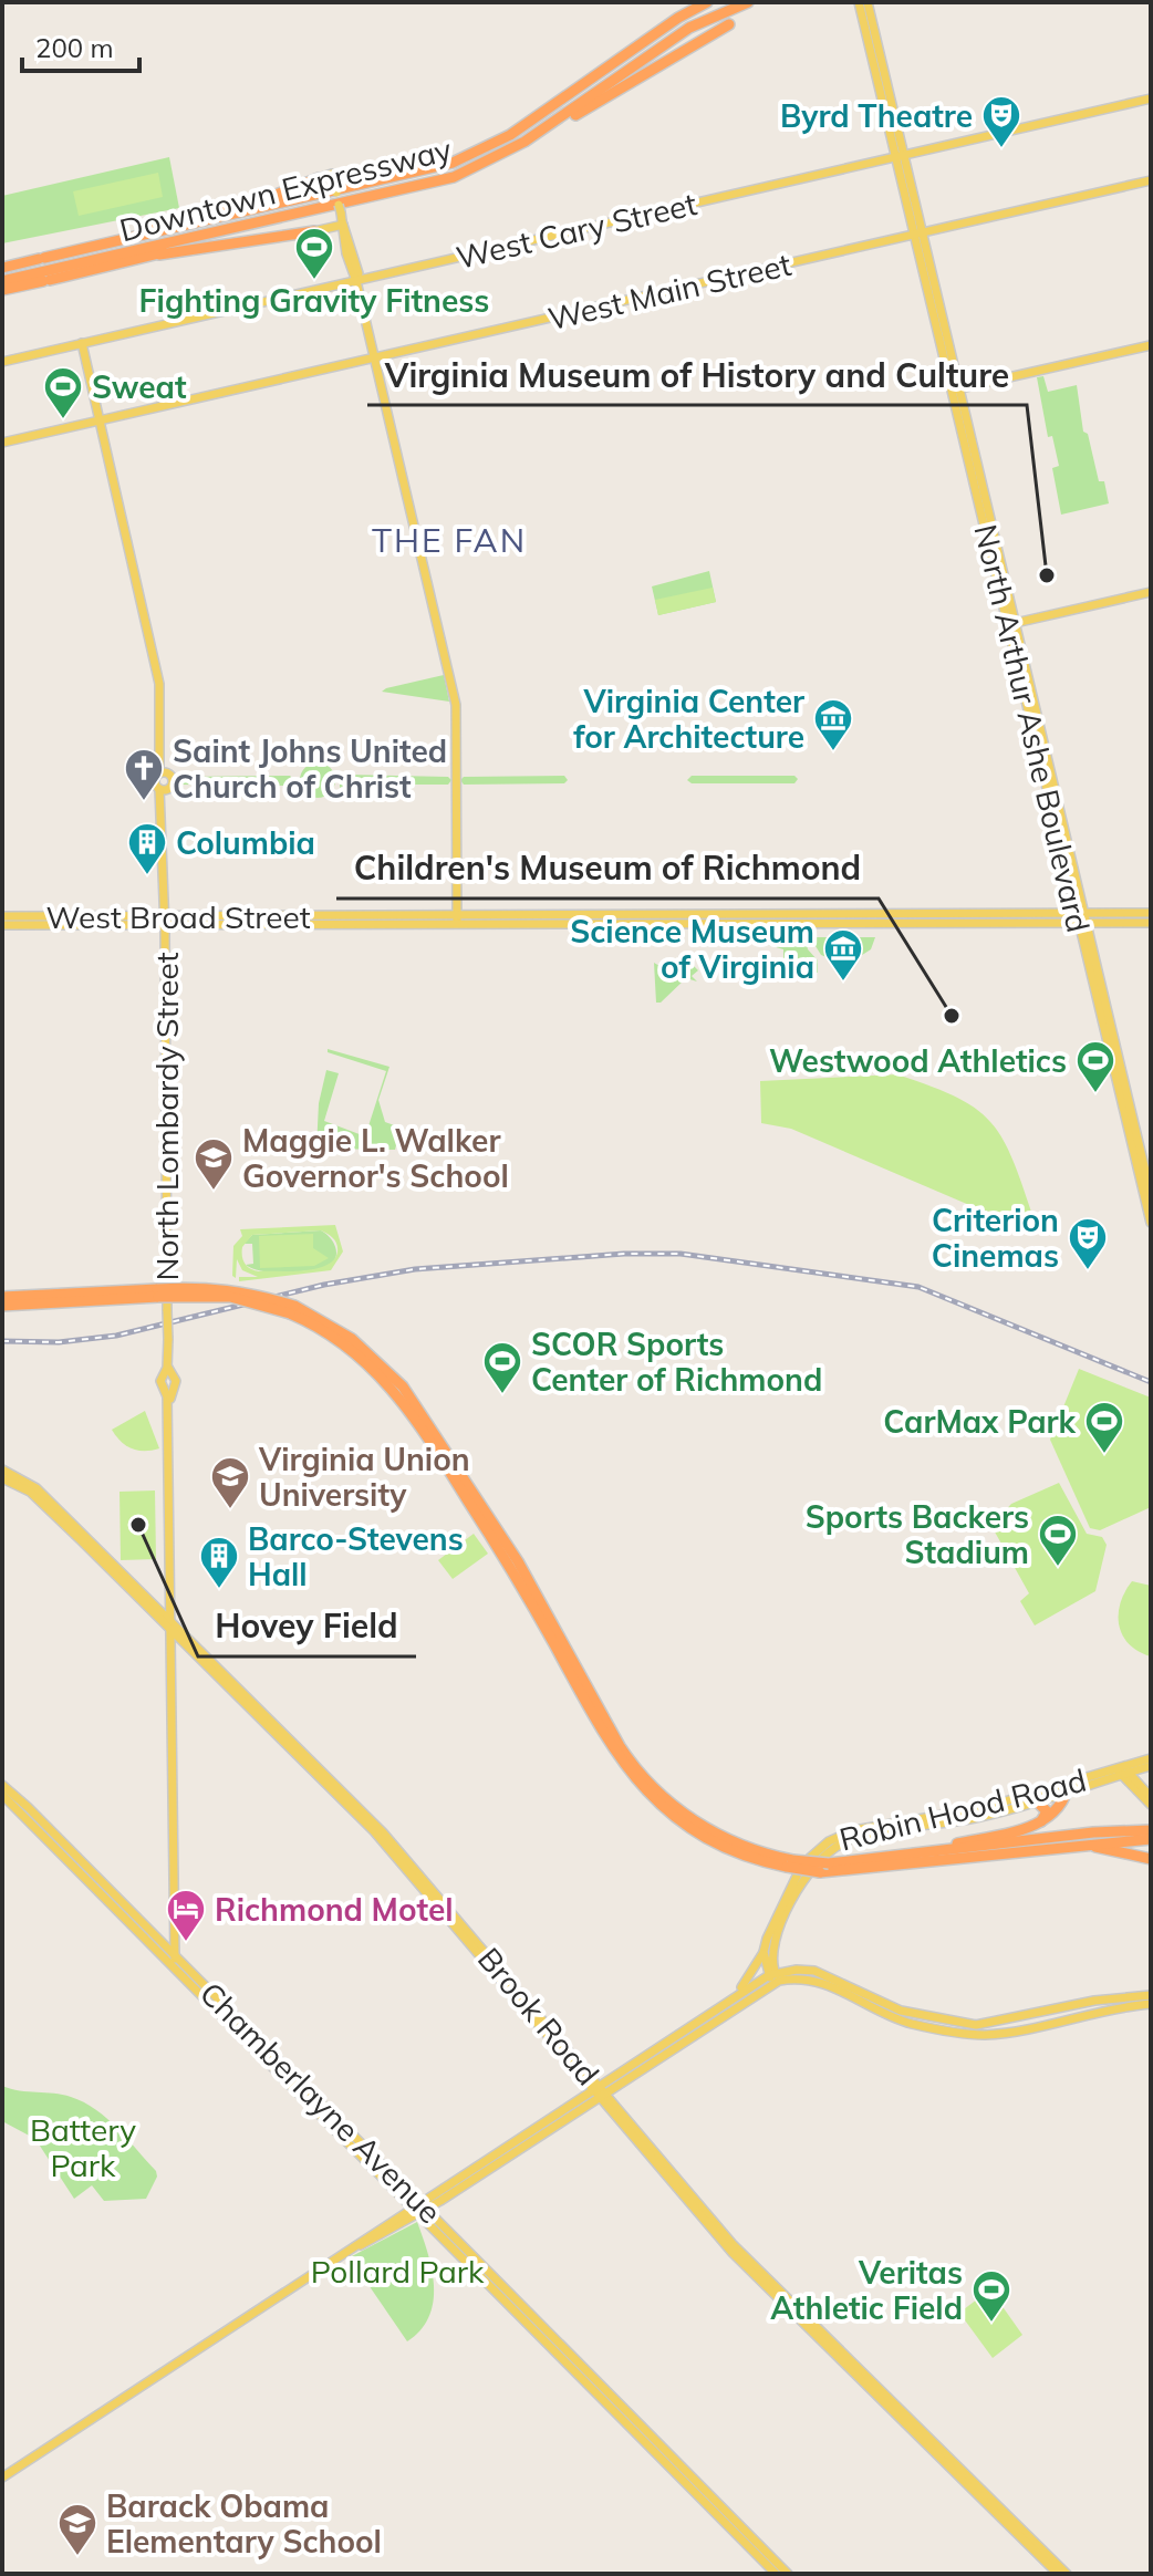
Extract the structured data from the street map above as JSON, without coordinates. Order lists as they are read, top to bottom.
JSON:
{
  "streets": {
    "highway": ["Downtown Expressway"],
    "main road": [
      "West Cary Street",
      "West Main Street",
      "North Arthur Ashe Boulevard",
      "West Broad Street",
      "North Lombardy Street",
      "Robin Hood Road",
      "Brook Road",
      "Chamberlayne Avenue"
    ]
  },
  "crossings": [
    ["West Cary Street", "North Arthur Ashe Boulevard"],
    ["West Main Street", "North Arthur Ashe Boulevard"],
    ["North Arthur Ashe Boulevard", "West Broad Street"],
    ["West Broad Street", "North Lombardy Street"],
    ["North Lombardy Street", "Brook Road"]
  ],
  "districts": ["THE FAN"],
  "parks": ["Battery Park", "Pollard Park"],
  "places": {
    "theatre": ["Byrd Theatre", "Criterion Cinemas"],
    "sports": [
      "Fighting Gravity Fitness",
      "Sweat",
      "Westwood Athletics",
      "SCOR Sports Center of Richmond",
      "CarMax Park",
      "Sports Backers Stadium",
      "Veritas Athletic Field"
    ],
    "other": ["Virginia Museum of History and Culture", "Children's Museum of Richmond", "Hovey Field"],
    "museum": ["Virginia Center for Architecture", "Science Museum of Virginia"],
    "church": ["Saint Johns United Church of Christ"],
    "building": ["Columbia", "Barco-Stevens Hall"],
    "school or university": ["Maggie L. Walker Governor's School", "Virginia Union University", "Barack Obama Elementary School"],
    "hotel": ["Richmond Motel"]
  },
  "scale_bar": "200 m"
}
